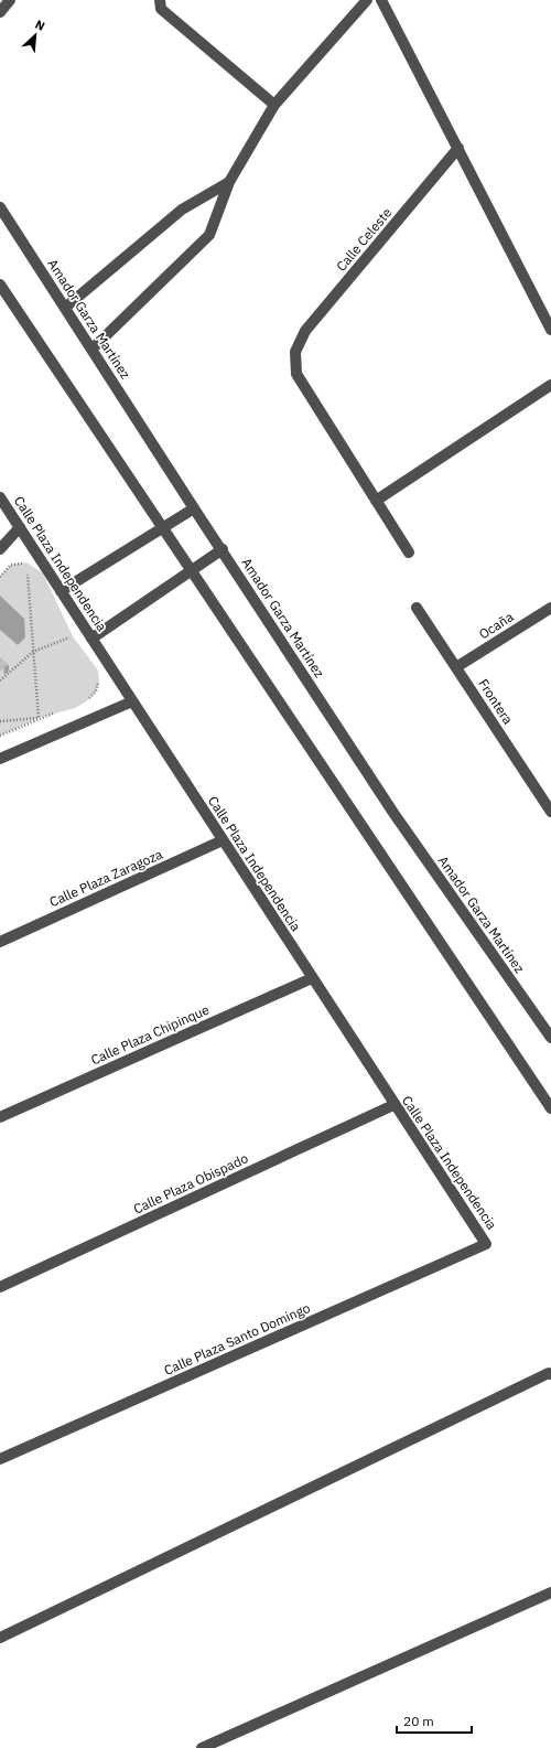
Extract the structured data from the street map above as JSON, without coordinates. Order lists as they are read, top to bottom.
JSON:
{
  "streets": {
    "street": [
      "Calle Celeste",
      "Amador Garza Martínez",
      "Calle Plaza Independencia",
      "Ocaña",
      "Frontera",
      "Calle Plaza Zaragoza",
      "Calle Plaza Chipinque",
      "Calle Plaza Obispado",
      "Calle Plaza Santo Domingo"
    ]
  },
  "crossings": [
    ["Calle Plaza Independencia", "Calle Plaza Zaragoza"],
    ["Calle Plaza Independencia", "Calle Plaza Chipinque"],
    ["Calle Plaza Independencia", "Calle Plaza Obispado"],
    ["Calle Plaza Independencia", "Calle Plaza Santo Domingo"],
    ["Ocaña", "Frontera"]
  ],
  "scale_bar": "20 m",
  "north": "top right"
}
